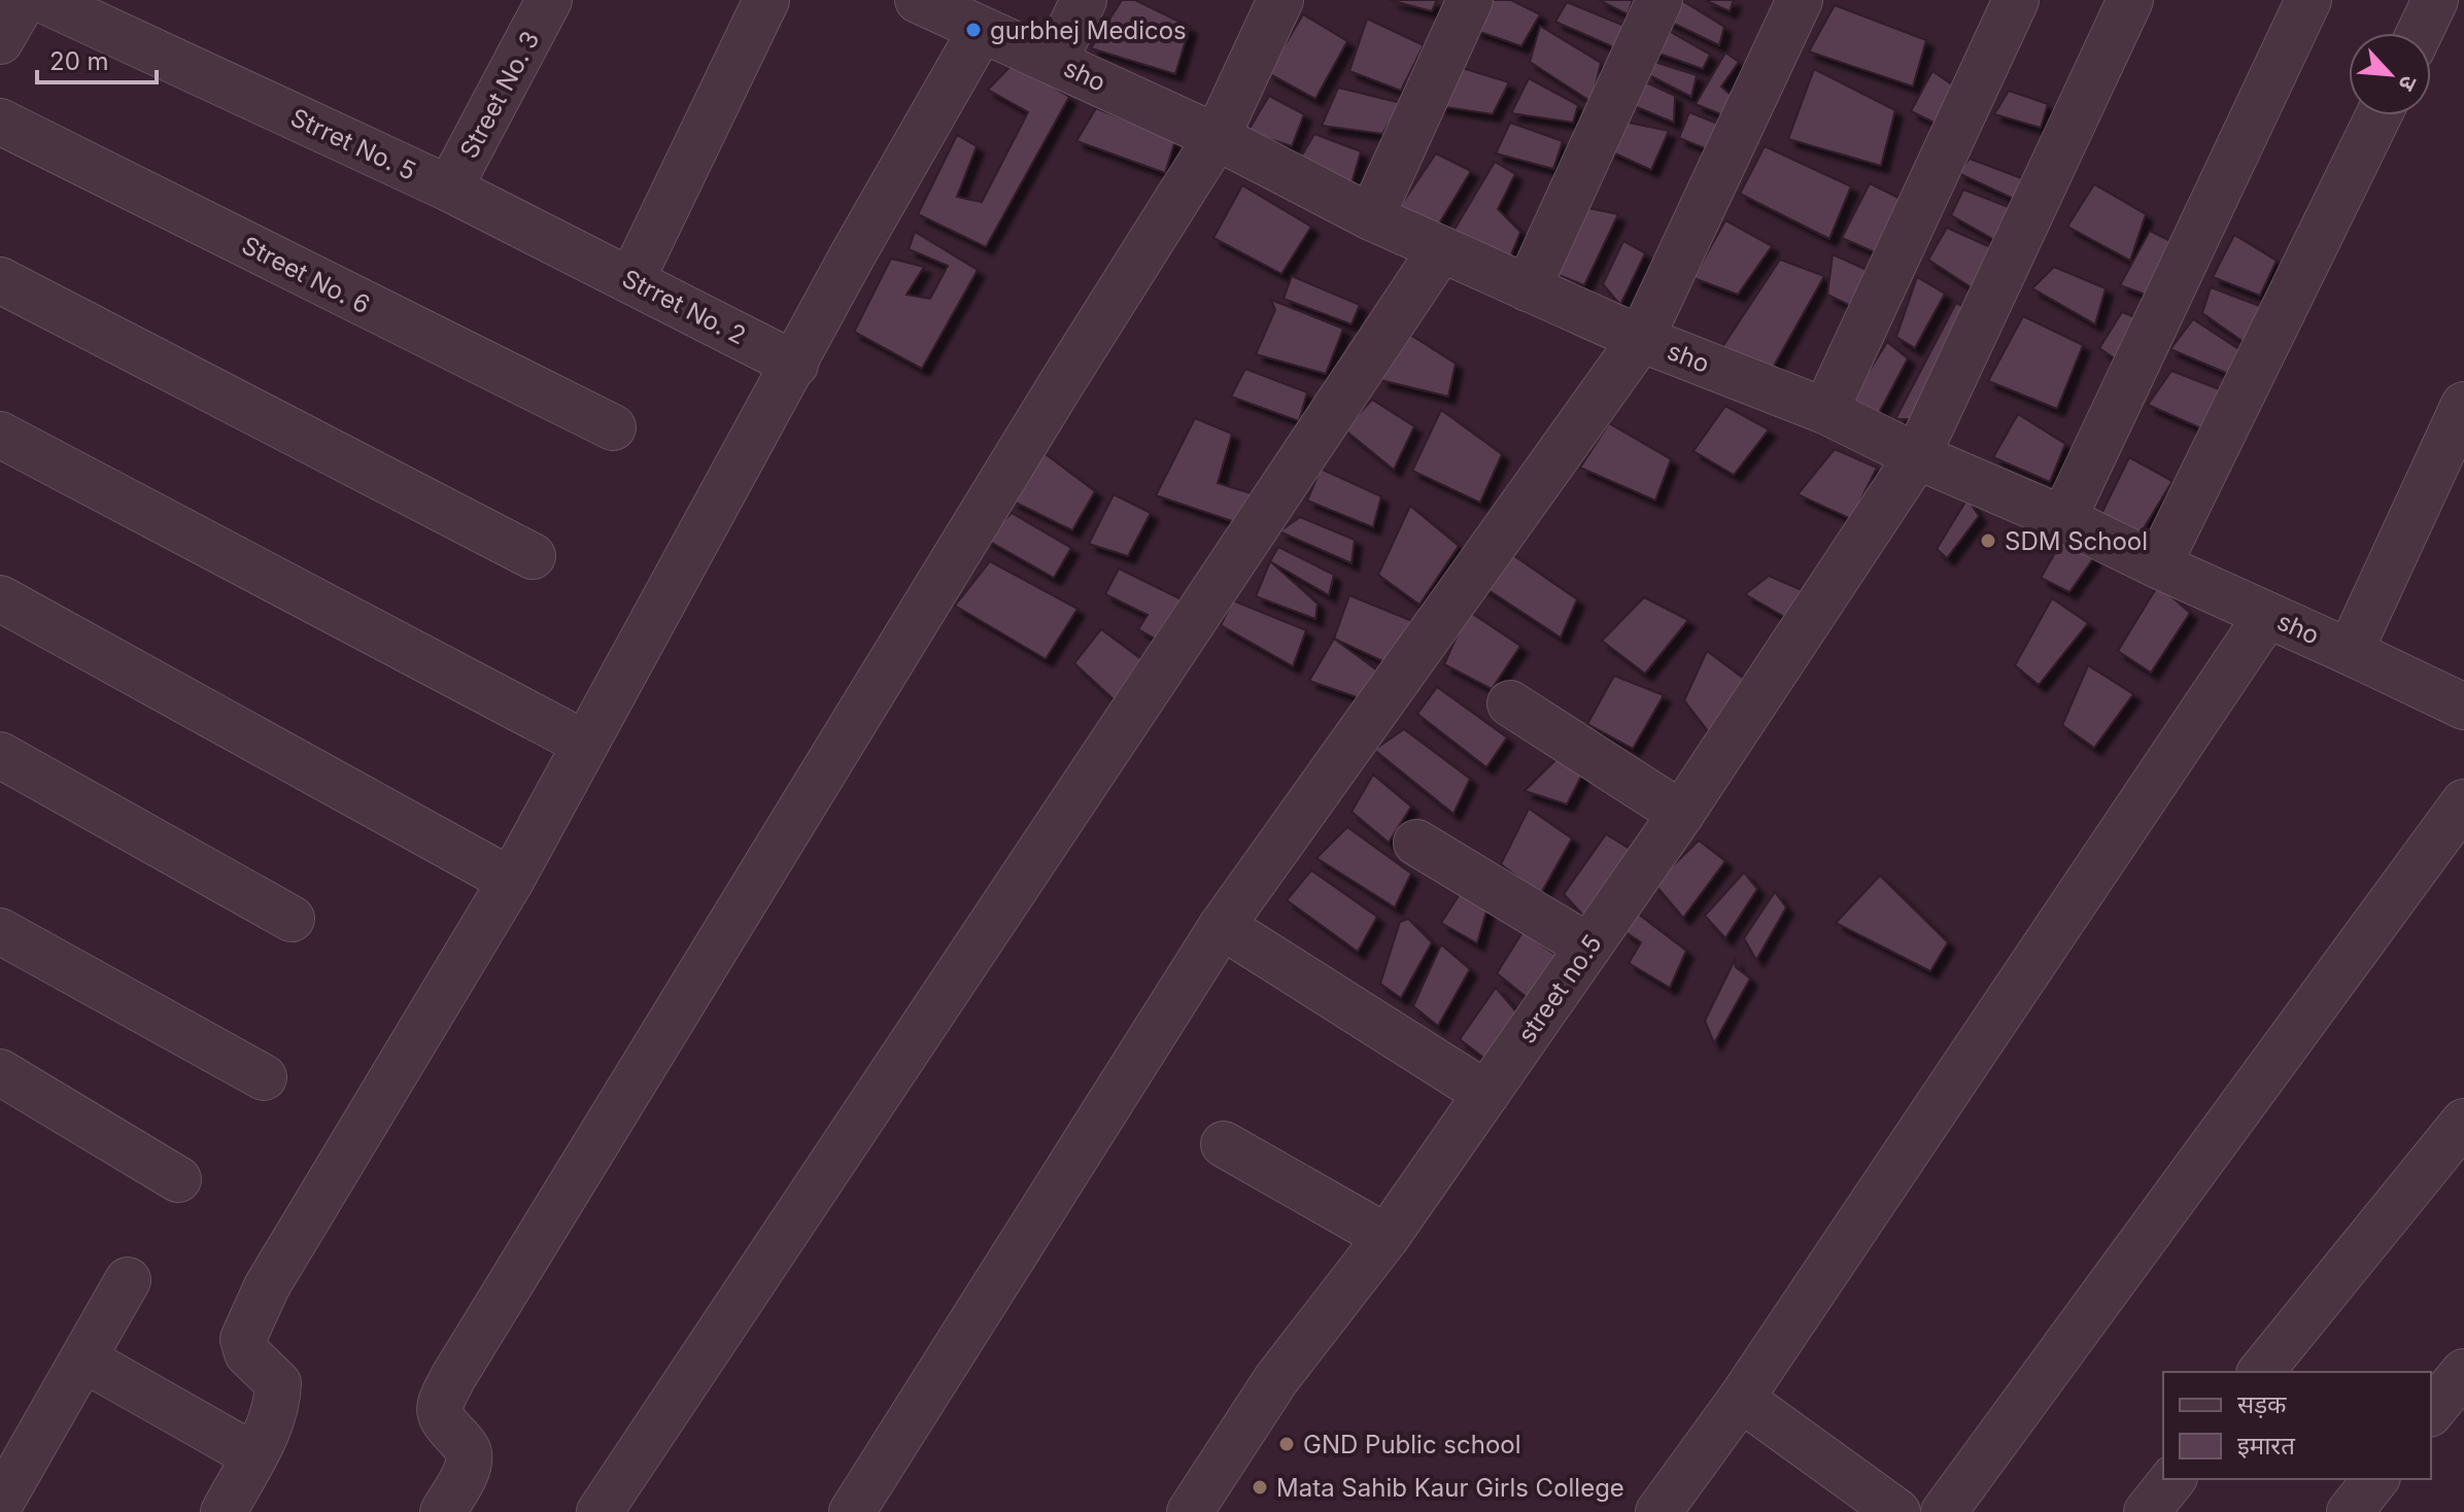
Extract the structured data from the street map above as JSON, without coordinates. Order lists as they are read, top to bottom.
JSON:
{
  "streets": {
    "street": [
      "sho",
      "Street No. 3",
      "Strret No. 5",
      "Street No. 6",
      "Strret No. 2",
      "street no.5"
    ]
  },
  "crossings": [
    ["sho", "street no.5"],
    ["Street No. 3", "Strret No. 5"],
    ["Strret No. 5", "Strret No. 2"]
  ],
  "places": [
    "gurbhej Medicos",
    "SDM School",
    "GND Public school",
    "Mata Sahib Kaur Girls College"
  ],
  "legend": ["सड़क", "इमारत"],
  "scale_bar": "20 m",
  "north": "bottom right"
}
